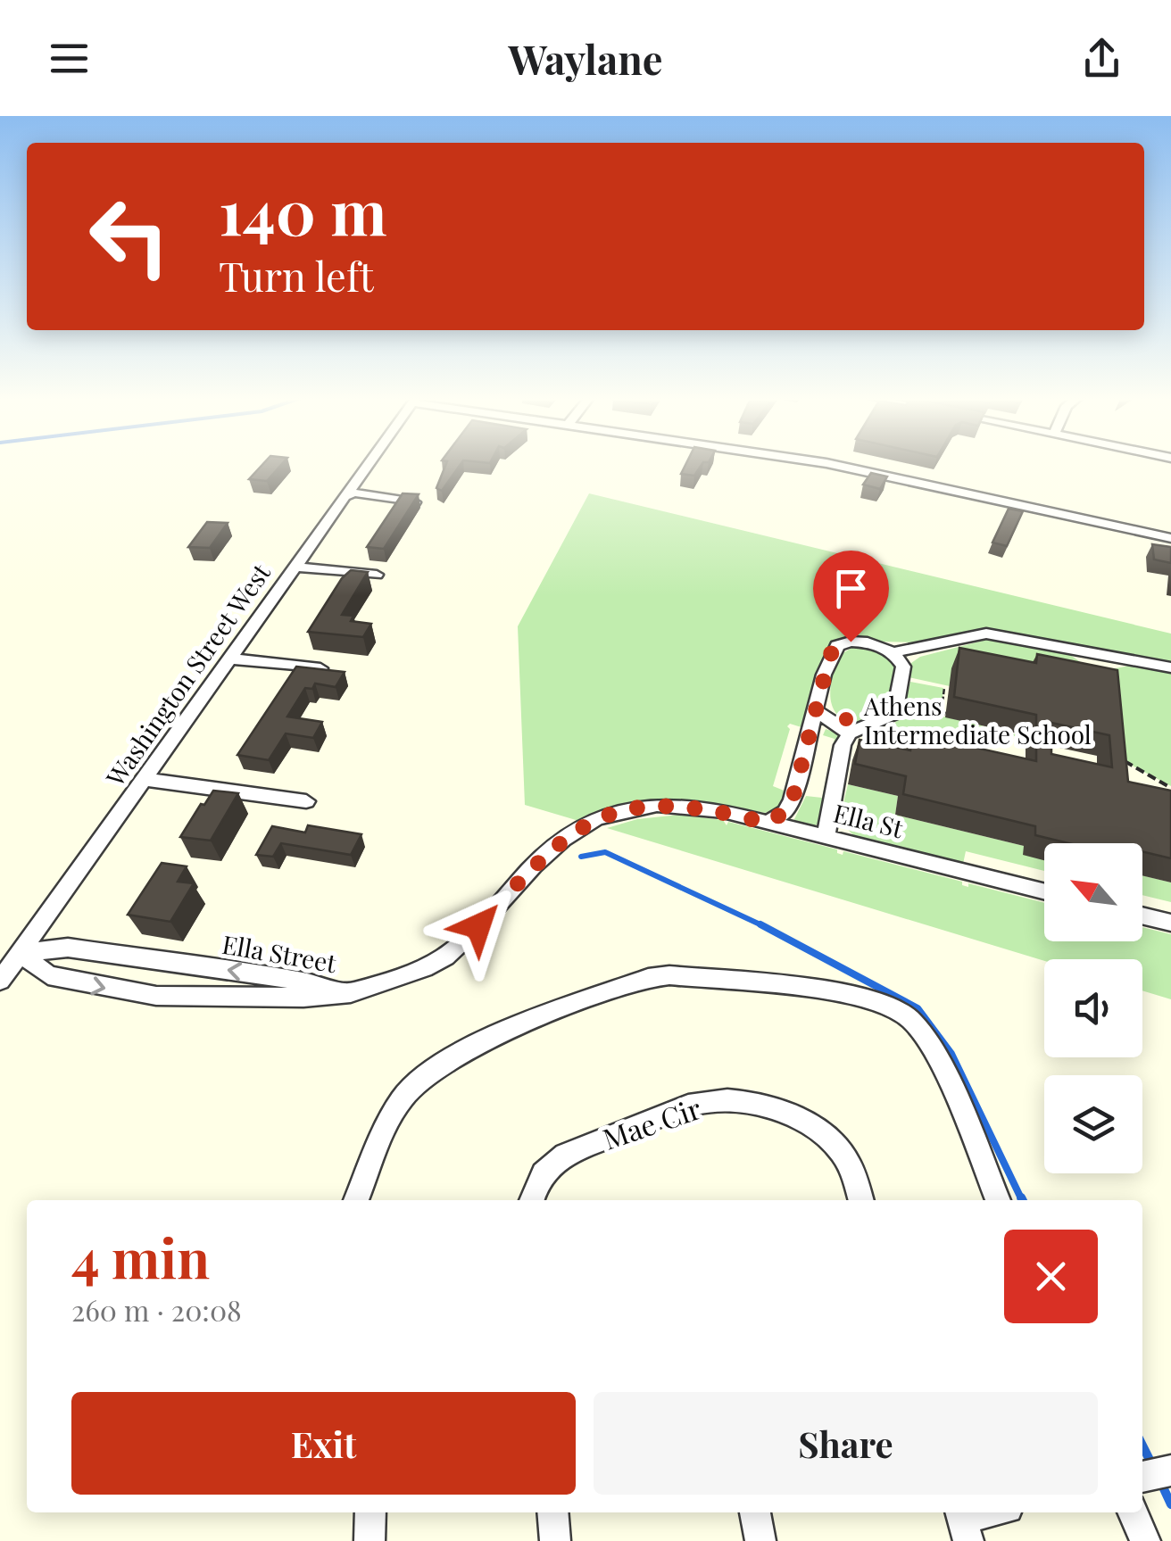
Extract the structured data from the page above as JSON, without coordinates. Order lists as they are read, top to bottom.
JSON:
{
  "streets": {
    "street": [
      "Washington Street West",
      "Ella St",
      "Ella Street",
      "Mae Cir"
    ]
  },
  "crossings": [
    ["Washington Street West", "Ella Street"],
    ["Ella St", "Ella Street"]
  ],
  "places": ["Athens Intermediate School"],
  "north": "top left",
  "page": {
    "header": "Waylane",
    "turn": ["140 m", "Turn left"],
    "heading": ["4 min", "260 m · 20:08"],
    "buttons": ["Exit", "Share"]
  }
}
